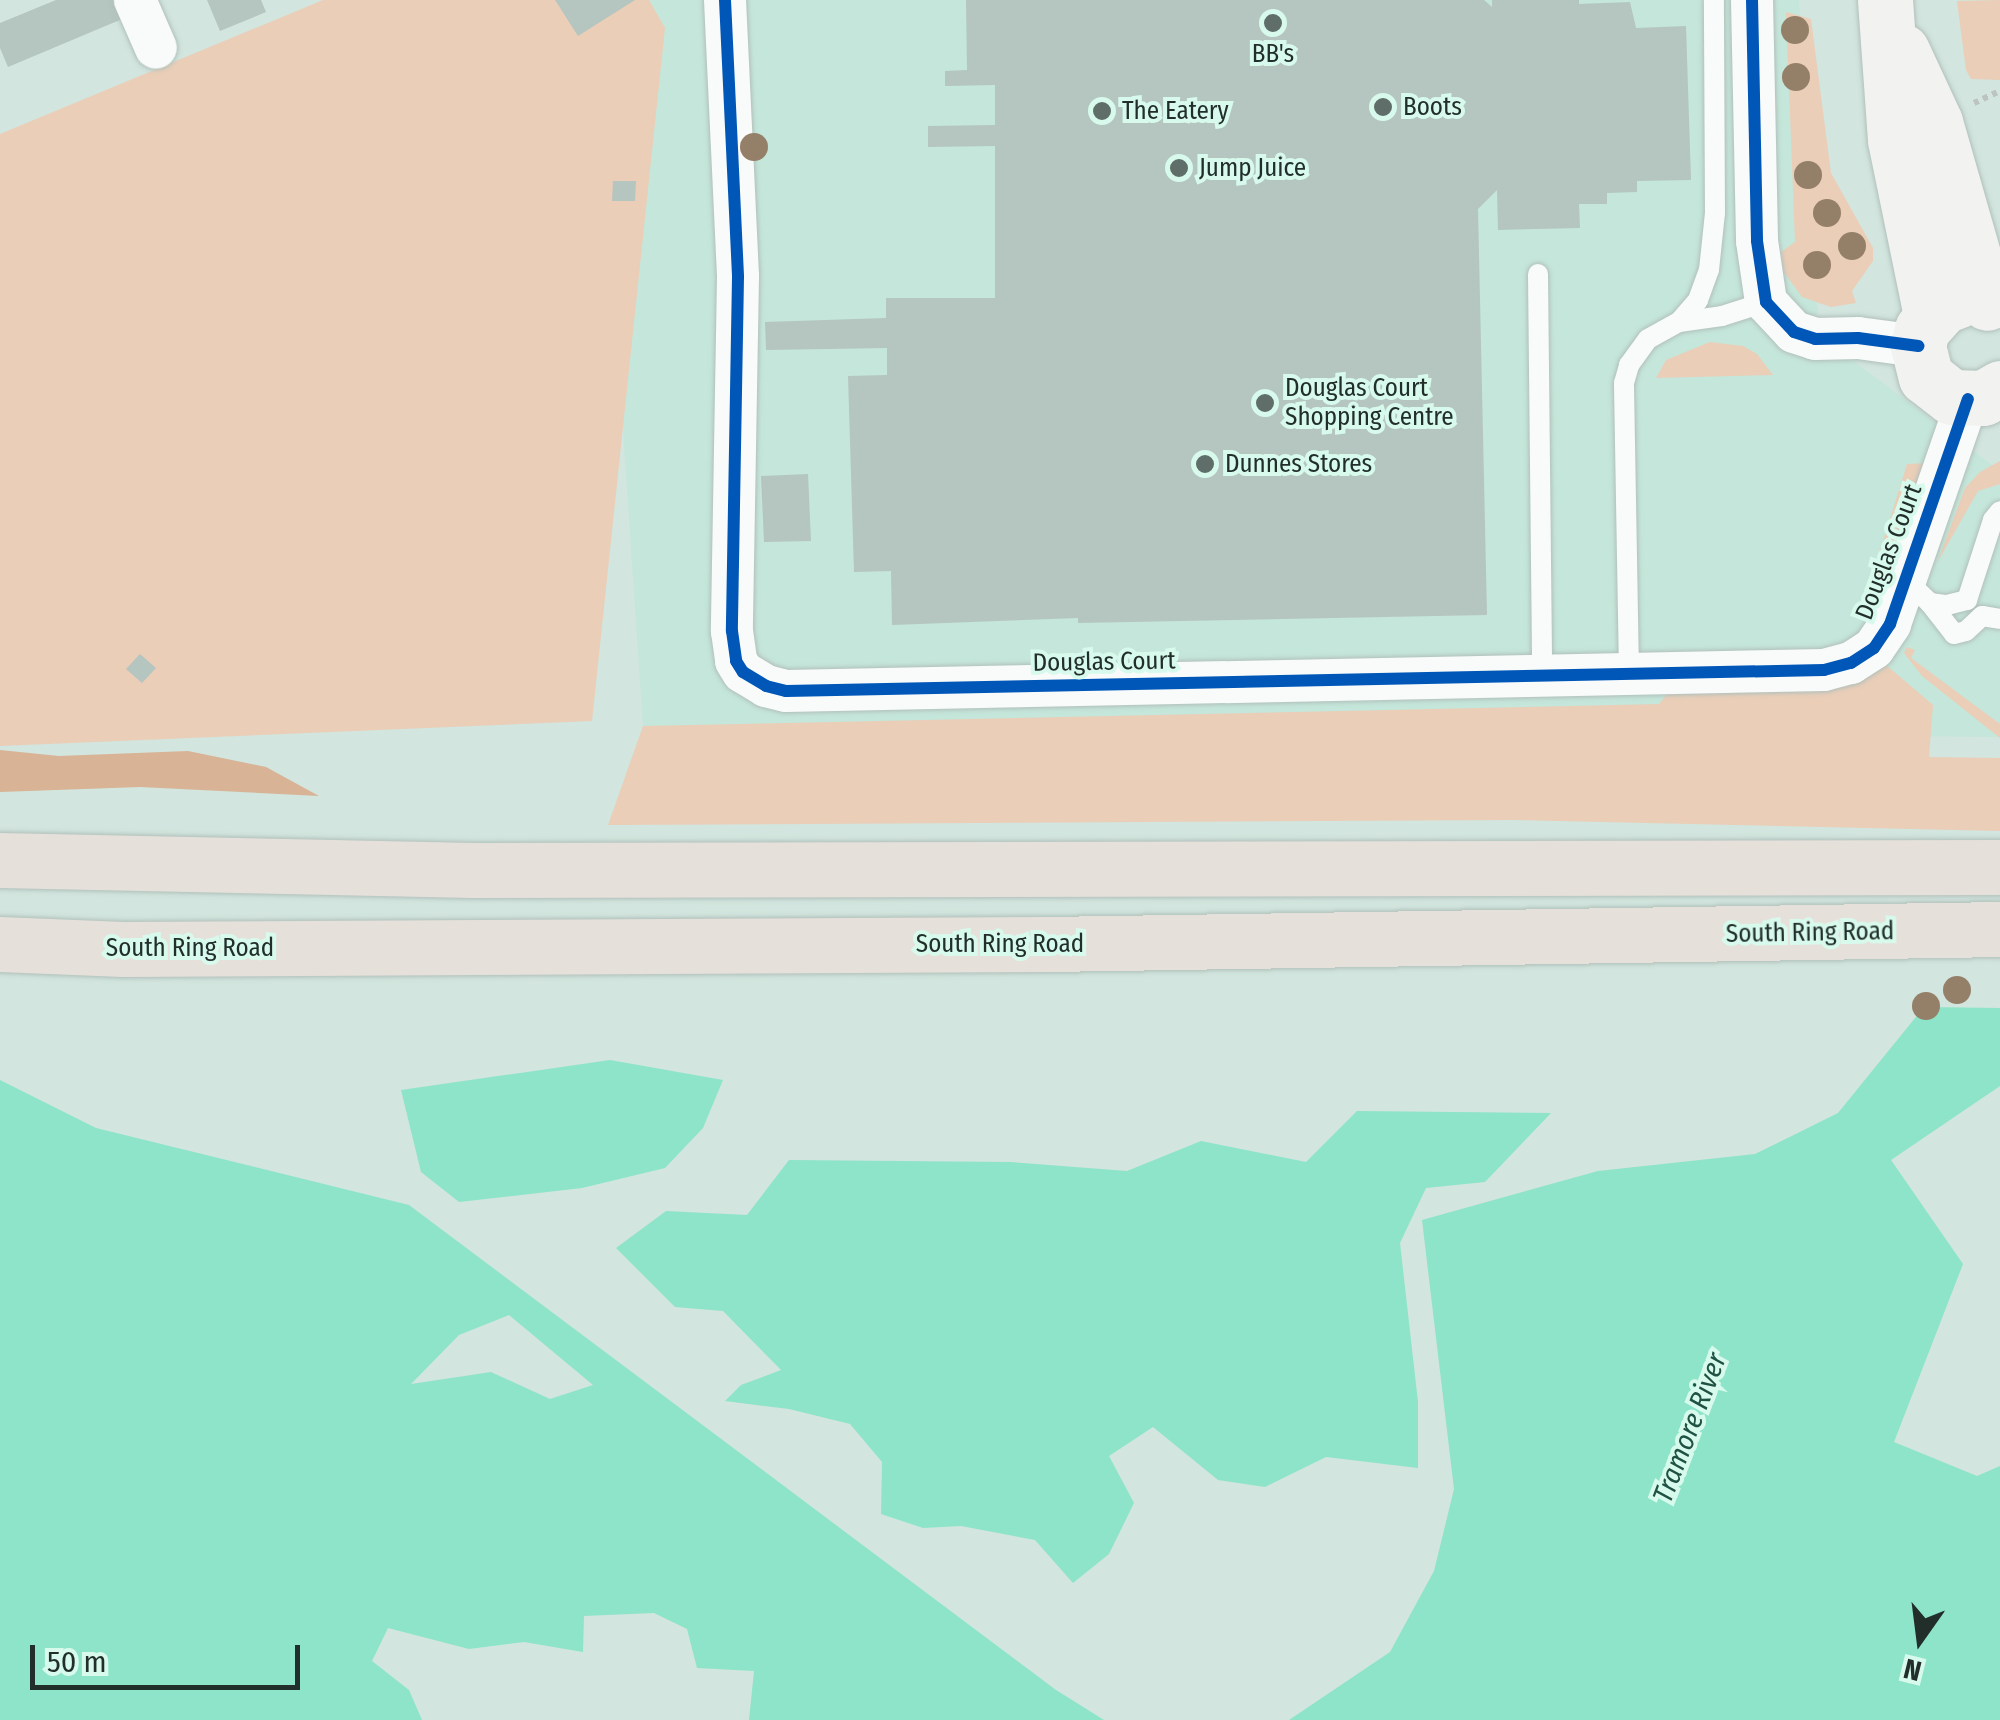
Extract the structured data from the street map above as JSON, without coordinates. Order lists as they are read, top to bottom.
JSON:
{
  "streets": {
    "highway": ["South Ring Road"],
    "street": ["Douglas Court"]
  },
  "water": ["Tramore River"],
  "places": [
    "BB's",
    "Boots",
    "The Eatery",
    "Jump Juice",
    "Douglas Court Shopping Centre",
    "Dunnes Stores"
  ],
  "scale_bar": "50 m",
  "north": "bottom"
}
